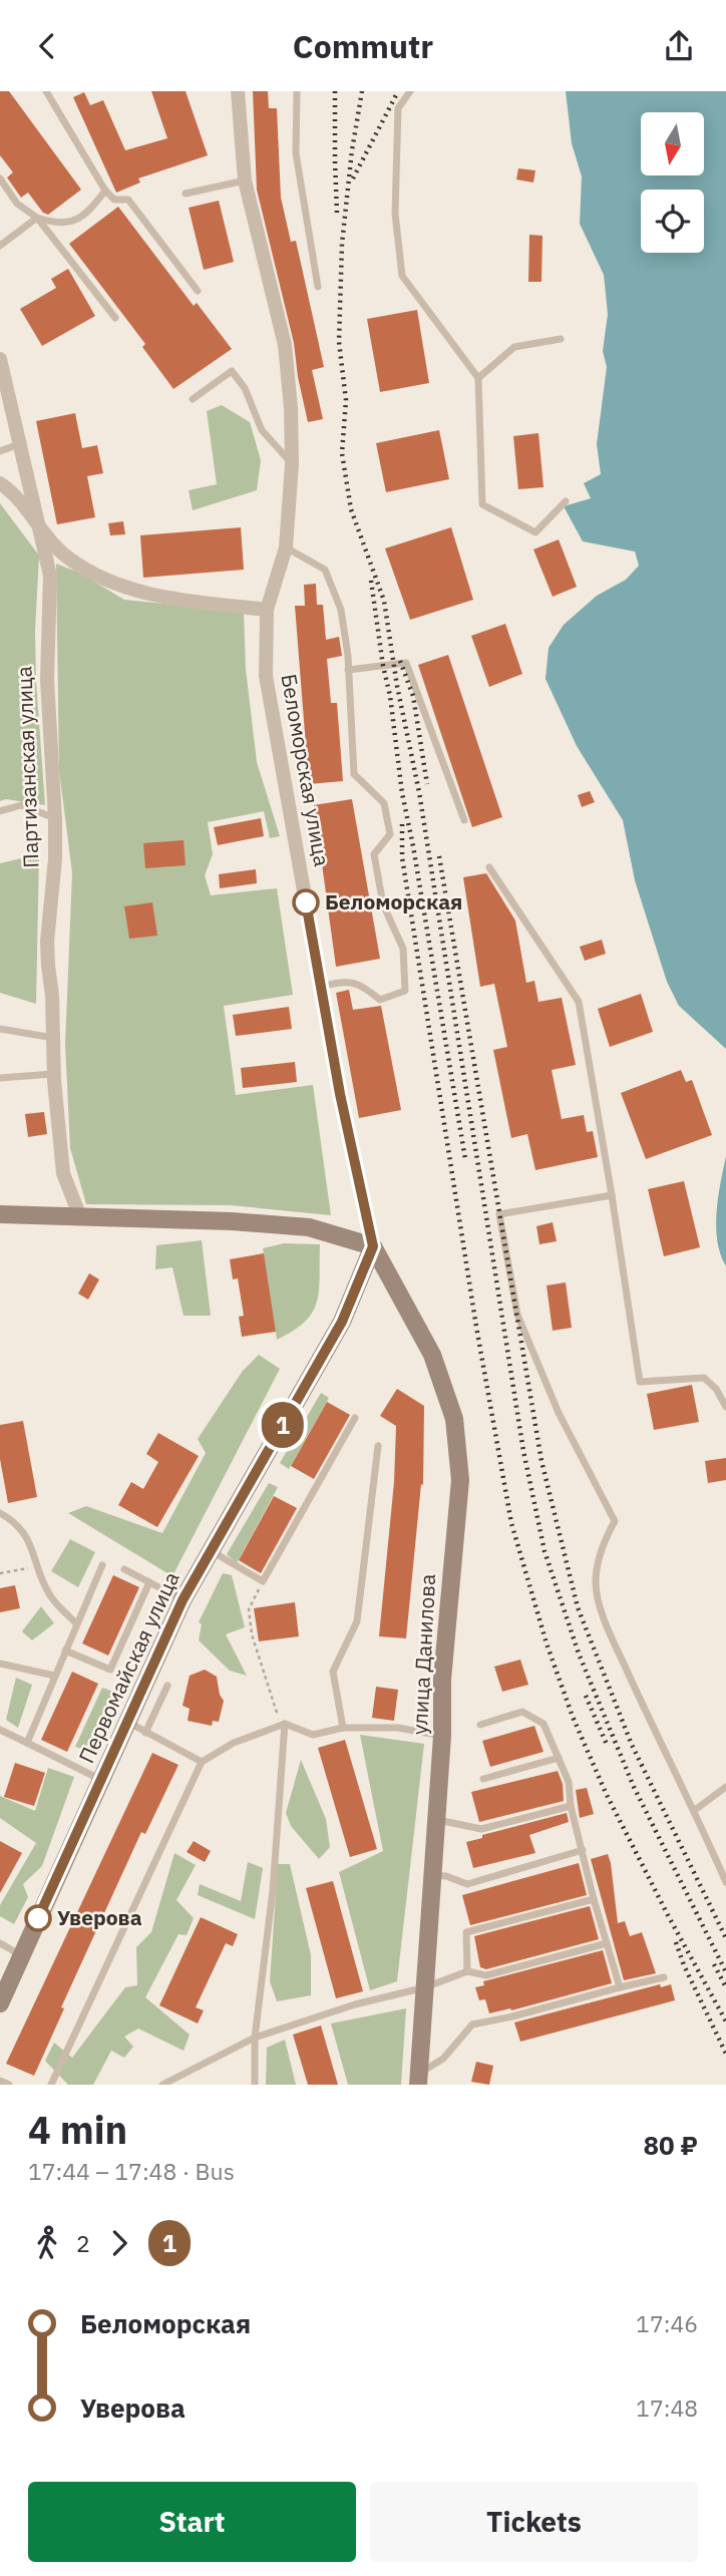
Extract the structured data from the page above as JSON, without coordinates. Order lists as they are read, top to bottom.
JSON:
{
  "streets": {
    "main road": ["улица Данилова", "Первомайская улица"],
    "street": ["Партизанская улица", "Беломорская улица"]
  },
  "crossings": [
    ["Беломорская улица", "улица Данилова"],
    ["Беломорская улица", "Первомайская улица"],
    ["улица Данилова", "Первомайская улица"]
  ],
  "places": ["Беломорская", "Уверова"],
  "lines": ["bus line 1"],
  "north": "bottom",
  "page": {
    "header": "Commutr",
    "on_map": "1",
    "heading": ["4 min", "17:44 – 17:48 · Bus", "80 ₽"],
    "legs": ["2", "1"],
    "list": [
      {
        "name": "Беломорская",
        "value": "17:46"
      },
      {
        "name": "Уверова",
        "value": "17:48"
      }
    ],
    "buttons": ["Start", "Tickets"]
  }
}
